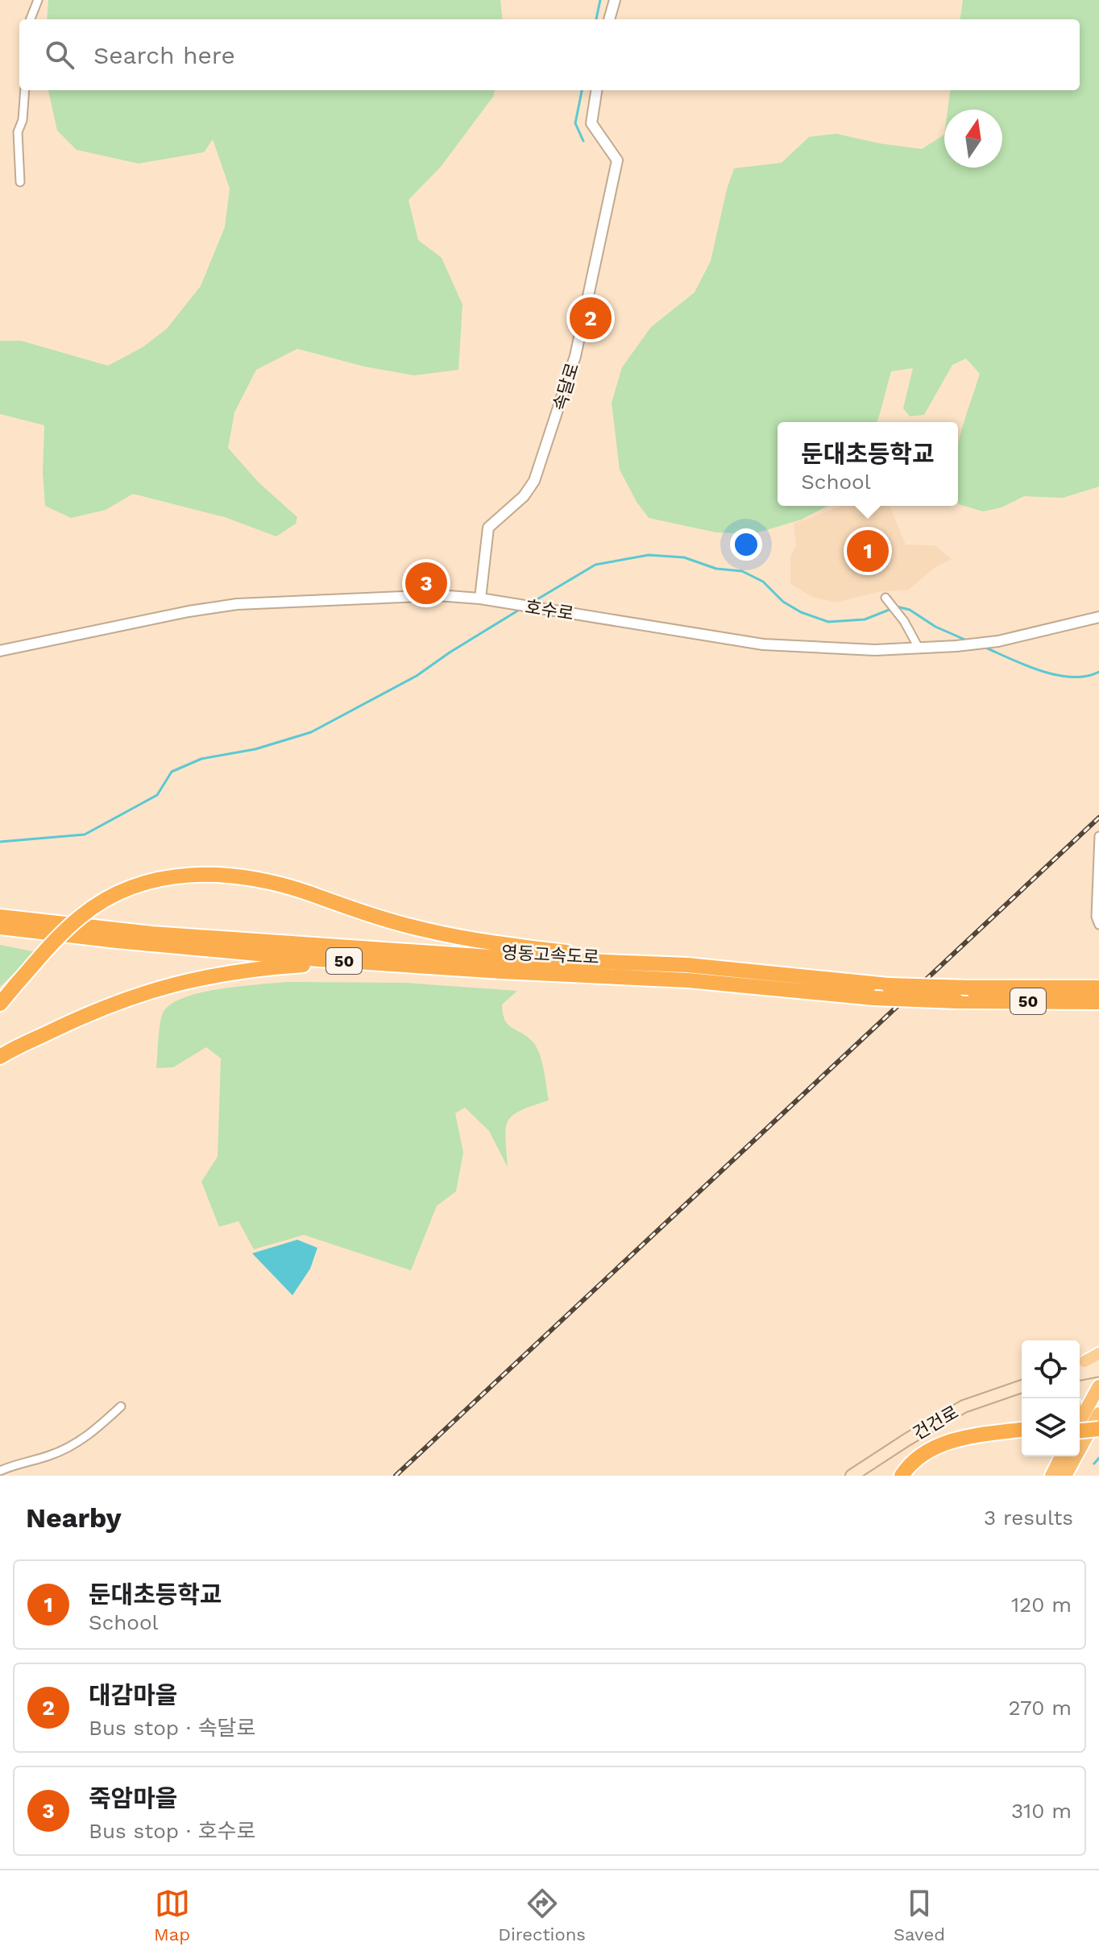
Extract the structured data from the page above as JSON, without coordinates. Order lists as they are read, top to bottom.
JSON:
{
  "streets": {
    "highway": ["영동고속도로", "50"],
    "main road": ["건건로"],
    "street": ["속달로", "호수로"]
  },
  "crossings": [
    ["속달로", "호수로"]
  ],
  "north": "top",
  "page": {
    "search": "Search here",
    "pins": ["2", "1", "3"],
    "popup": ["둔대초등학교", "School"],
    "heading": ["Nearby", "3 results"],
    "list": [
      {
        "mark": "1",
        "name": "둔대초등학교",
        "note": "School",
        "value": "120 m"
      },
      {
        "mark": "2",
        "name": "대감마을",
        "note": "Bus stop · 속달로",
        "value": "270 m"
      },
      {
        "mark": "3",
        "name": "죽암마을",
        "note": "Bus stop · 호수로",
        "value": "310 m"
      }
    ],
    "nav": ["Map", "Directions", "Saved"]
  }
}
